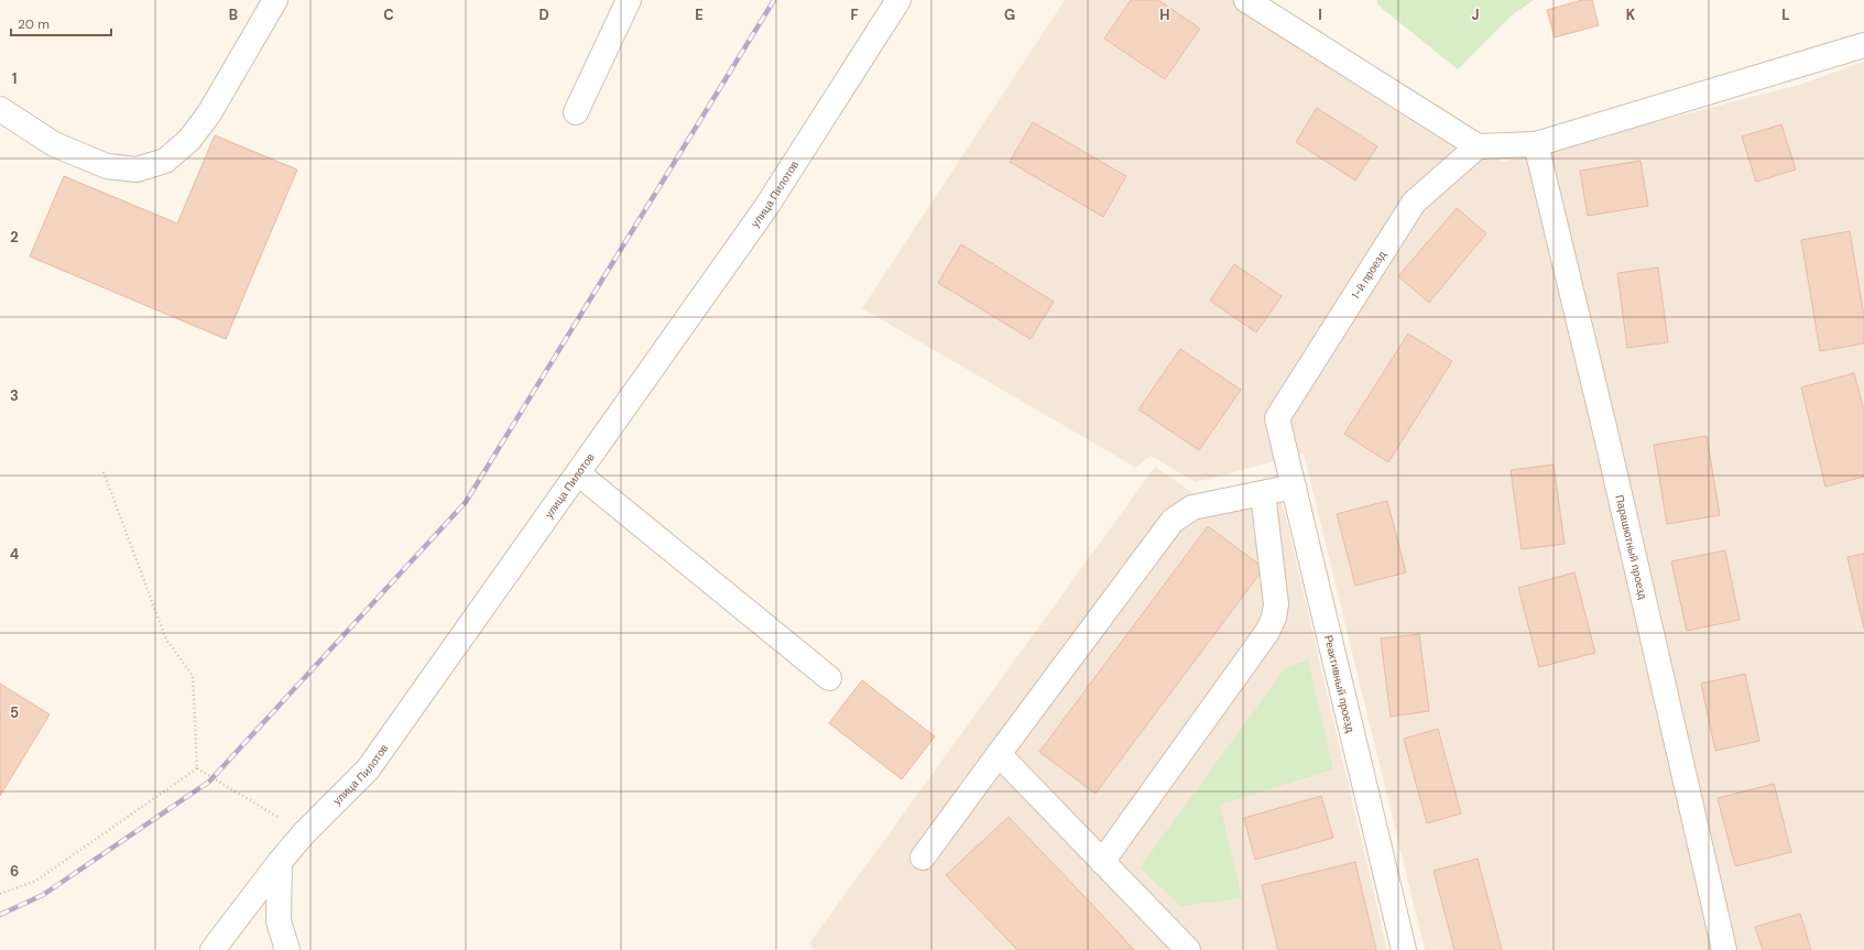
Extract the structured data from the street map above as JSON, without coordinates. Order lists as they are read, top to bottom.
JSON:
{
  "streets": {
    "street": [
      "улица Пилотов",
      "1-й проезд",
      "Парашютный проезд",
      "Реактивный проезд"
    ]
  },
  "crossings": [
    ["1-й проезд", "Реактивный проезд"]
  ],
  "scale_bar": "20 m",
  "grid": {
    "columns": [
      "B",
      "C",
      "D",
      "E",
      "F",
      "G",
      "H",
      "I",
      "J",
      "K",
      "L"
    ],
    "rows": [
      "1",
      "2",
      "3",
      "4",
      "5",
      "6"
    ]
  }
}
